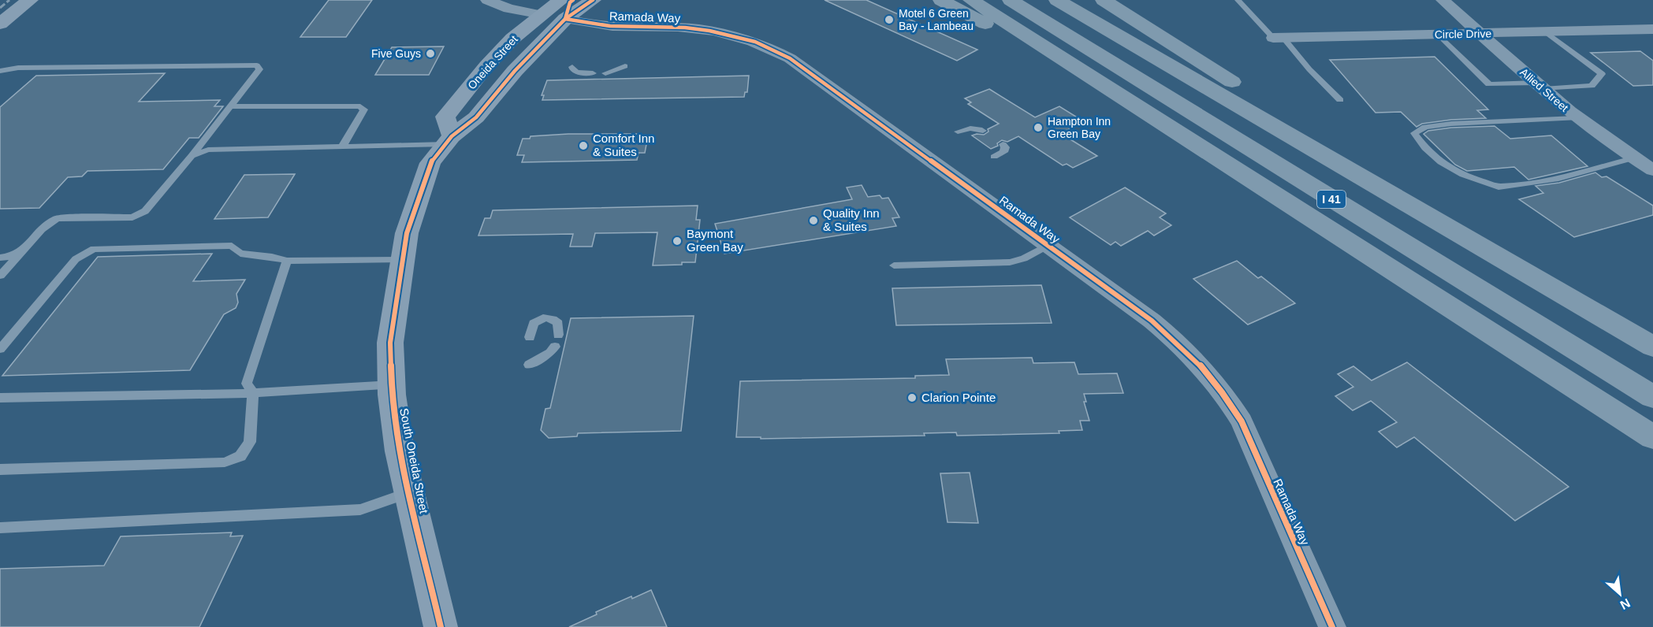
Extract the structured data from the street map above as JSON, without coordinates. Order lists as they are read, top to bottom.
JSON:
{
  "streets": {
    "highway": ["I 41"],
    "street": [
      "Ramada Way",
      "Circle Drive",
      "Oneida Street",
      "Allied Street",
      "South Oneida Street"
    ]
  },
  "crossings": [
    ["Ramada Way", "South Oneida Street"],
    ["Circle Drive", "Allied Street"],
    ["Oneida Street", "South Oneida Street"]
  ],
  "places": [
    "Motel 6 Green Bay - Lambeau",
    "Five Guys",
    "Hampton Inn Green Bay",
    "Comfort Inn & Suites",
    "Quality Inn & Suites",
    "Baymont Green Bay",
    "Clarion Pointe"
  ],
  "north": "bottom right"
}
